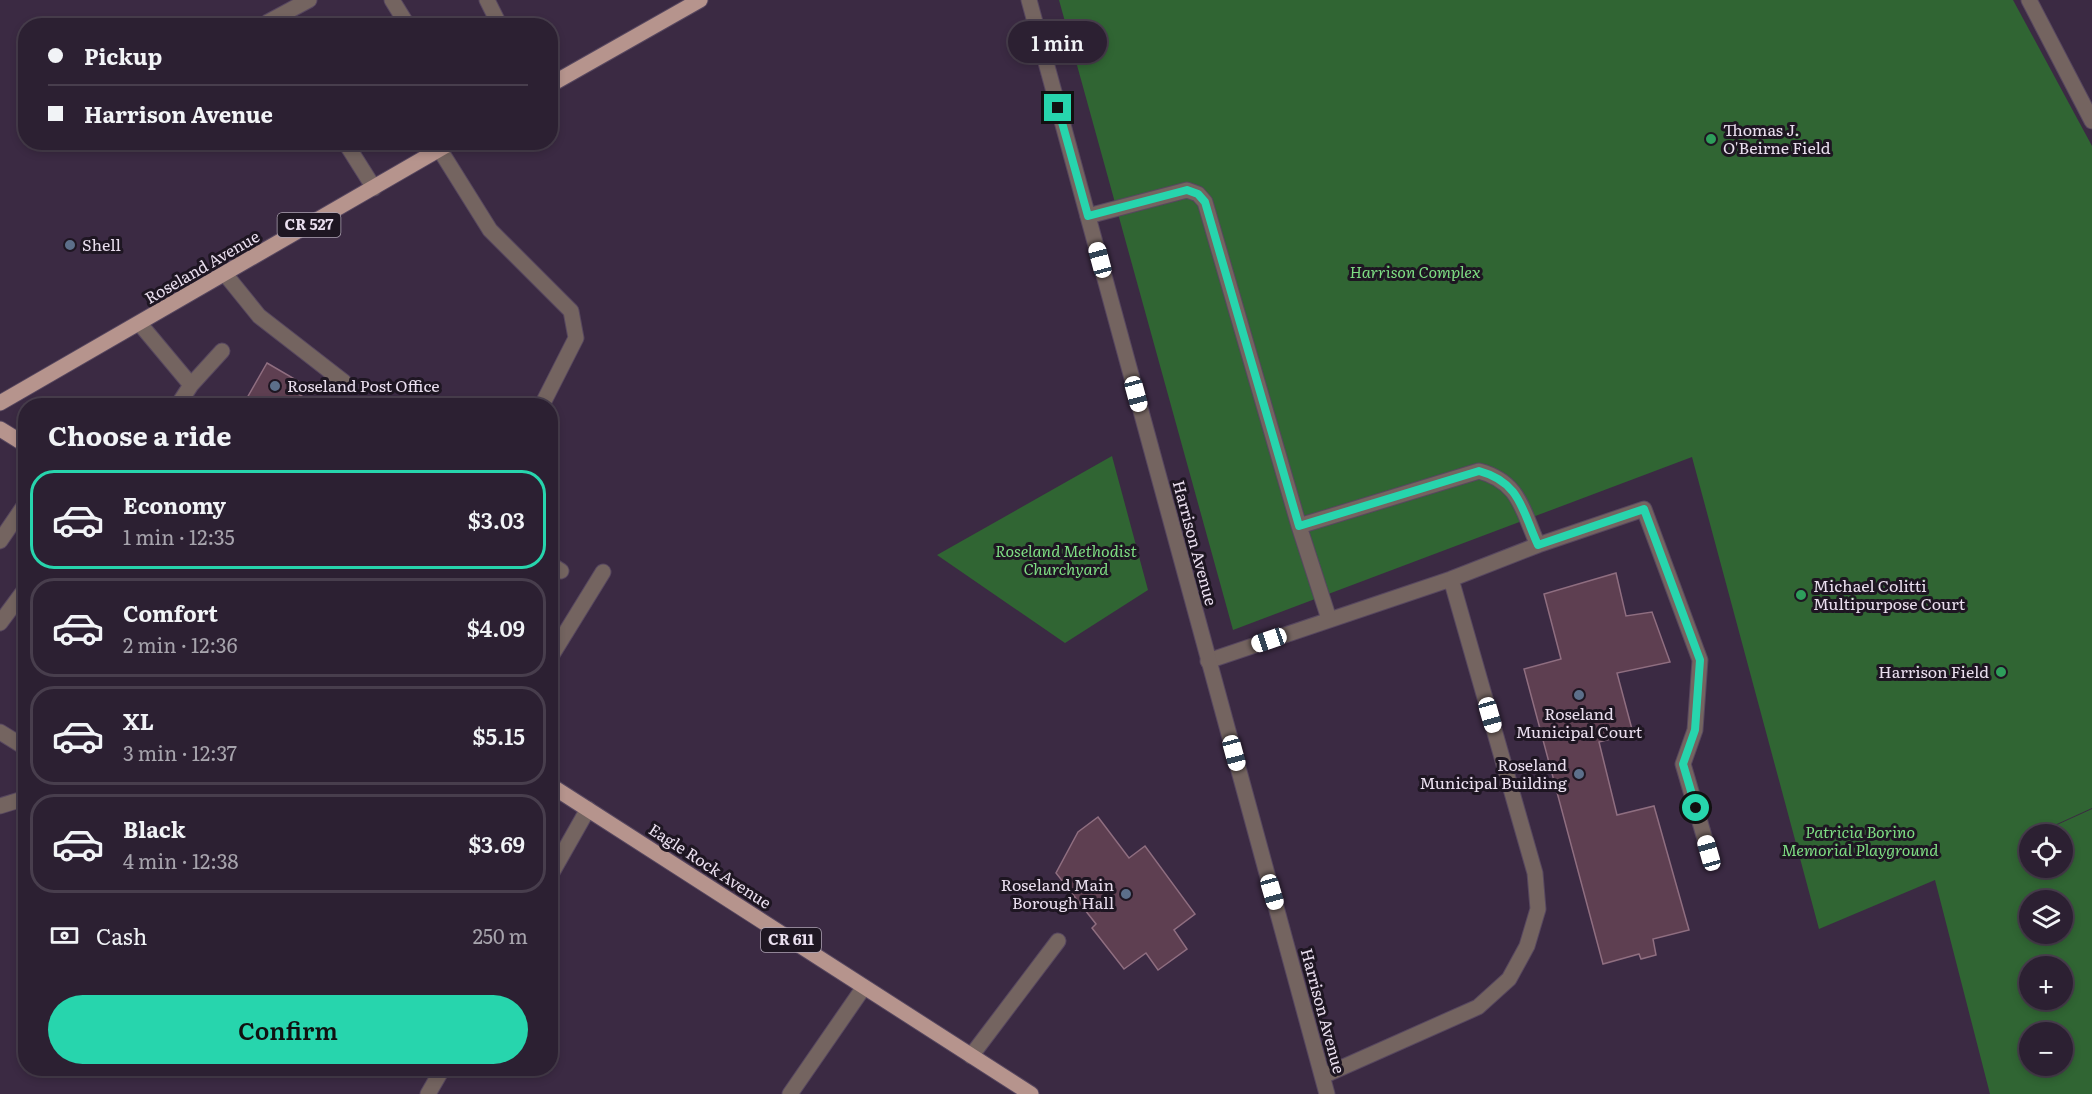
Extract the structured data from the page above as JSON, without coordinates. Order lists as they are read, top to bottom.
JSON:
{
  "streets": {
    "main road": [
      "CR 527",
      "Roseland Avenue",
      "Eagle Rock Avenue",
      "CR 611"
    ],
    "street": ["Harrison Avenue"]
  },
  "parks": ["Harrison Complex", "Roseland Methodist Churchyard", "Patricia Borino Memorial Playground"],
  "places": [
    "Thomas J. O'Beirne Field",
    "Shell",
    "Roseland Post Office",
    "Michael Colitti Multipurpose Court",
    "Harrison Field",
    "Roseland Municipal Court",
    "Roseland Municipal Building",
    "Roseland Main Borough Hall"
  ],
  "page": {
    "banner": ["Pickup", "Harrison Avenue"],
    "bubble": "1 min",
    "heading": "Choose a ride",
    "list": [
      {
        "name": "Economy",
        "note": "1 min · 12:35",
        "value": "$3.03"
      },
      {
        "name": "Comfort",
        "note": "2 min · 12:36",
        "value": "$4.09"
      },
      {
        "name": "XL",
        "note": "3 min · 12:37",
        "value": "$5.15"
      },
      {
        "name": "Black",
        "note": "4 min · 12:38",
        "value": "$3.69"
      }
    ],
    "map_buttons": ["+", "−"],
    "pay": ["Cash", "250 m"],
    "buttons": "Confirm"
  }
}
